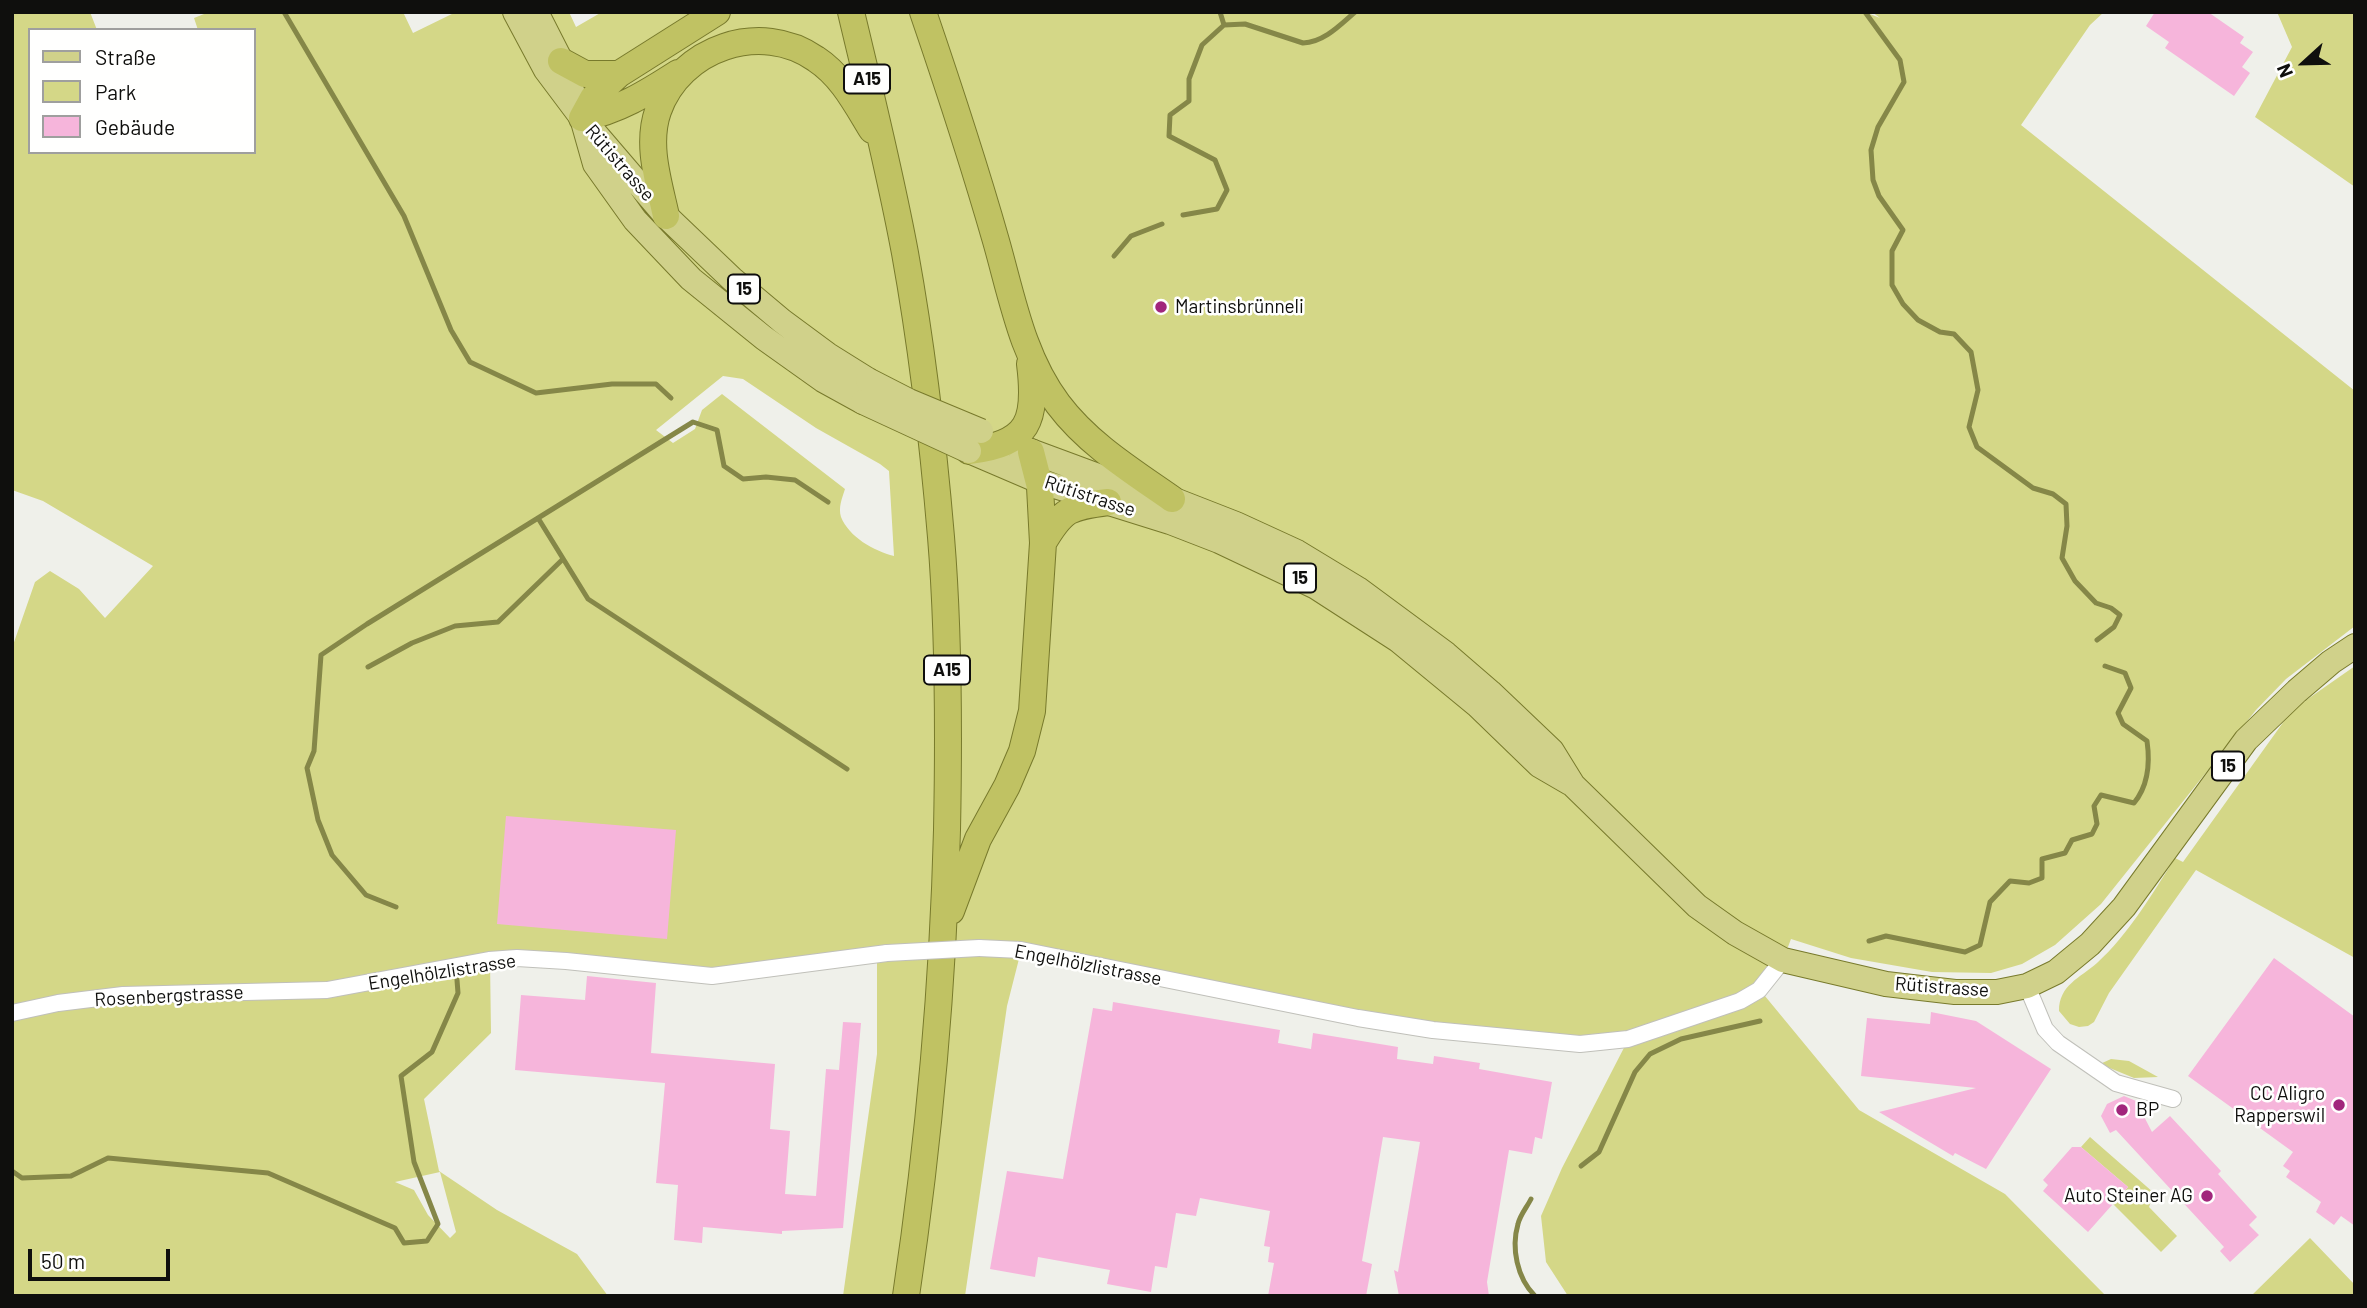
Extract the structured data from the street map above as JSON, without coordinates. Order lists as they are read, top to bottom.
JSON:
{
  "streets": {
    "highway": ["A15"],
    "main road": ["Rütistrasse", "15"],
    "street": ["Engelhölzlistrasse", "Rosenbergstrasse"]
  },
  "crossings": [
    ["Rütistrasse", "15"],
    ["Rütistrasse", "Engelhölzlistrasse"],
    ["Engelhölzlistrasse", "Rosenbergstrasse"]
  ],
  "places": [
    "Martinsbrünneli",
    "CC Aligro Rapperswil",
    "BP",
    "Auto Steiner AG"
  ],
  "legend": ["Straße", "Park", "Gebäude"],
  "scale_bar": "50 m",
  "north": "left"
}
